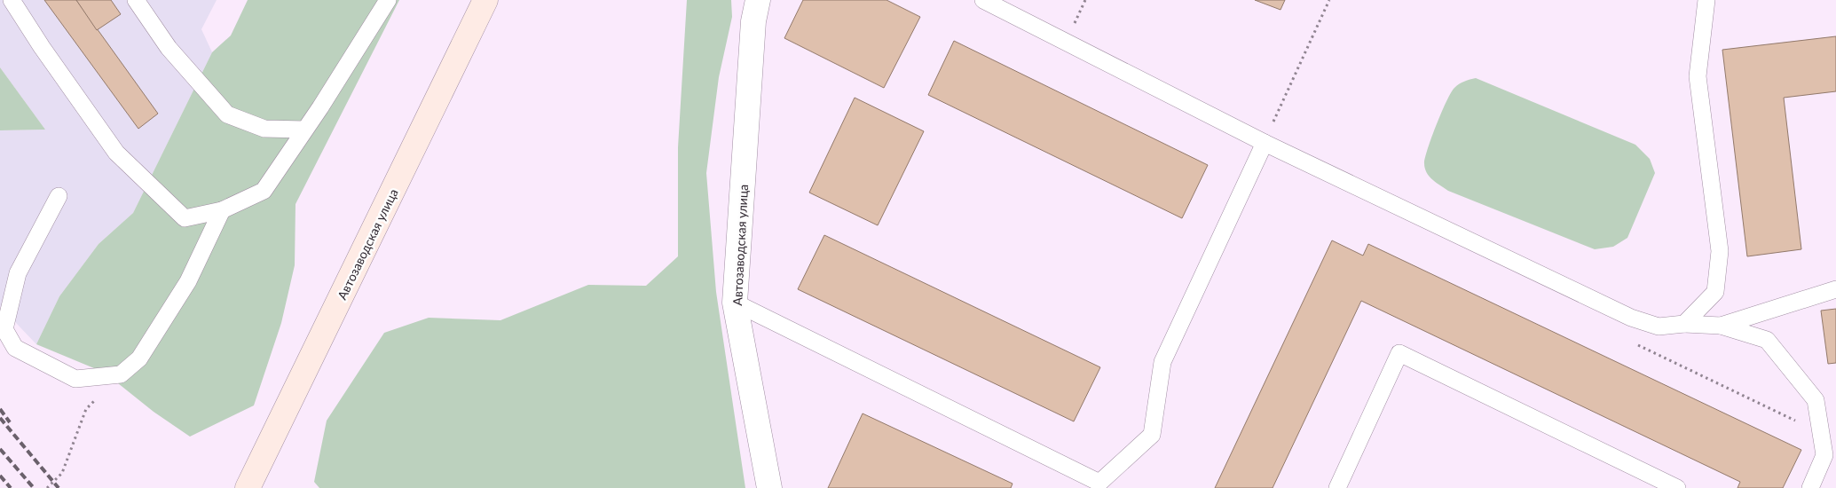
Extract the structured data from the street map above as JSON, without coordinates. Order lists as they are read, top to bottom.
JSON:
{
  "streets": {
    "main road": ["Автозаводская улица"]
  }
}
